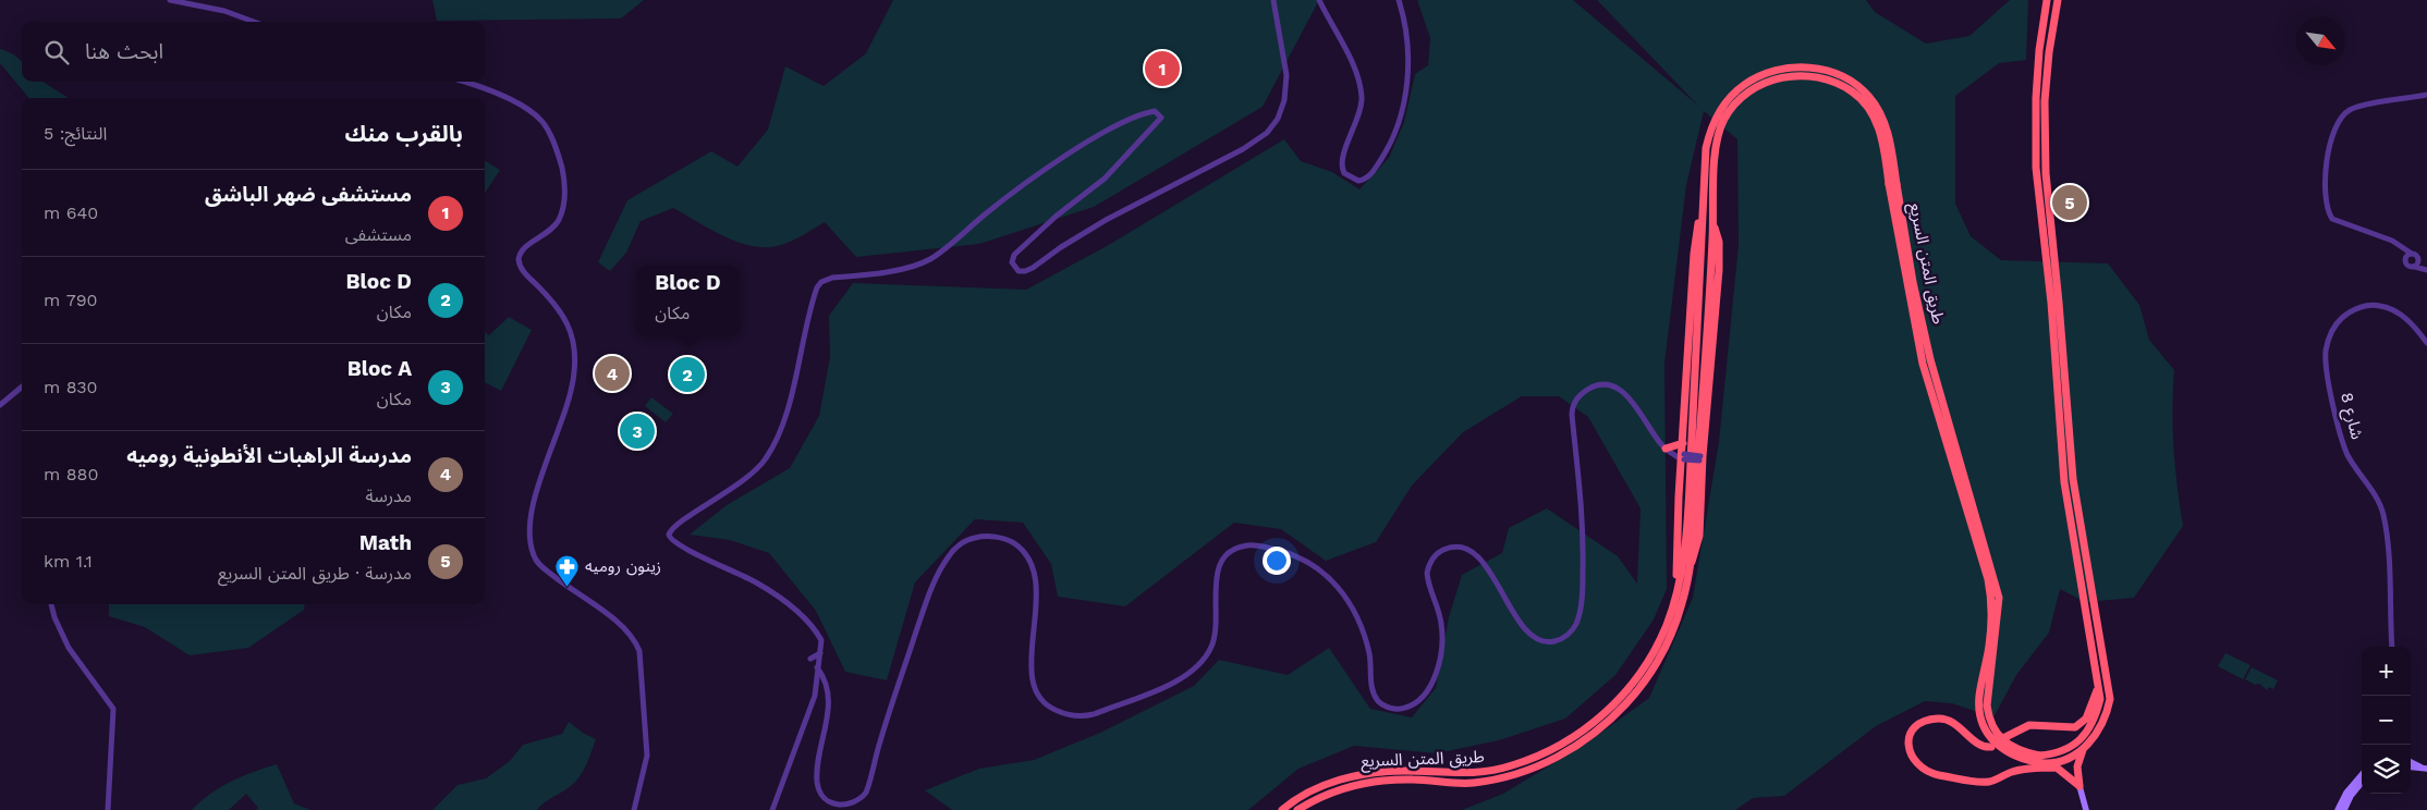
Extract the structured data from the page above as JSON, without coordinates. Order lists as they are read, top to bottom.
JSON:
{
  "streets": {
    "highway": ["طريق المتن السريع"],
    "street": ["شارع 8"]
  },
  "places": {
    "pharmacy": ["زينون روميه"]
  },
  "north": "bottom right",
  "page": {
    "search": "ابحث هنا",
    "pins": [
      "1",
      "5",
      "4",
      "2",
      "3"
    ],
    "heading": ["بالقرب منك", "النتائج: 5"],
    "list": [
      {
        "mark": "1",
        "name": "مستشفى ضهر الباشق",
        "note": "مستشفى",
        "value": "640 m"
      },
      {
        "mark": "2",
        "name": "Bloc D",
        "note": "مكان",
        "value": "790 m"
      },
      {
        "mark": "3",
        "name": "Bloc A",
        "note": "مكان",
        "value": "830 m"
      },
      {
        "mark": "4",
        "name": "مدرسة الراهبات الأنطونية روميه",
        "note": "مدرسة",
        "value": "880 m"
      },
      {
        "mark": "5",
        "name": "Math",
        "note": "مدرسة · طريق المتن السريع",
        "value": "1.1 km"
      }
    ],
    "popup": ["Bloc D", "مكان"],
    "map_buttons": ["+", "−"]
  }
}
